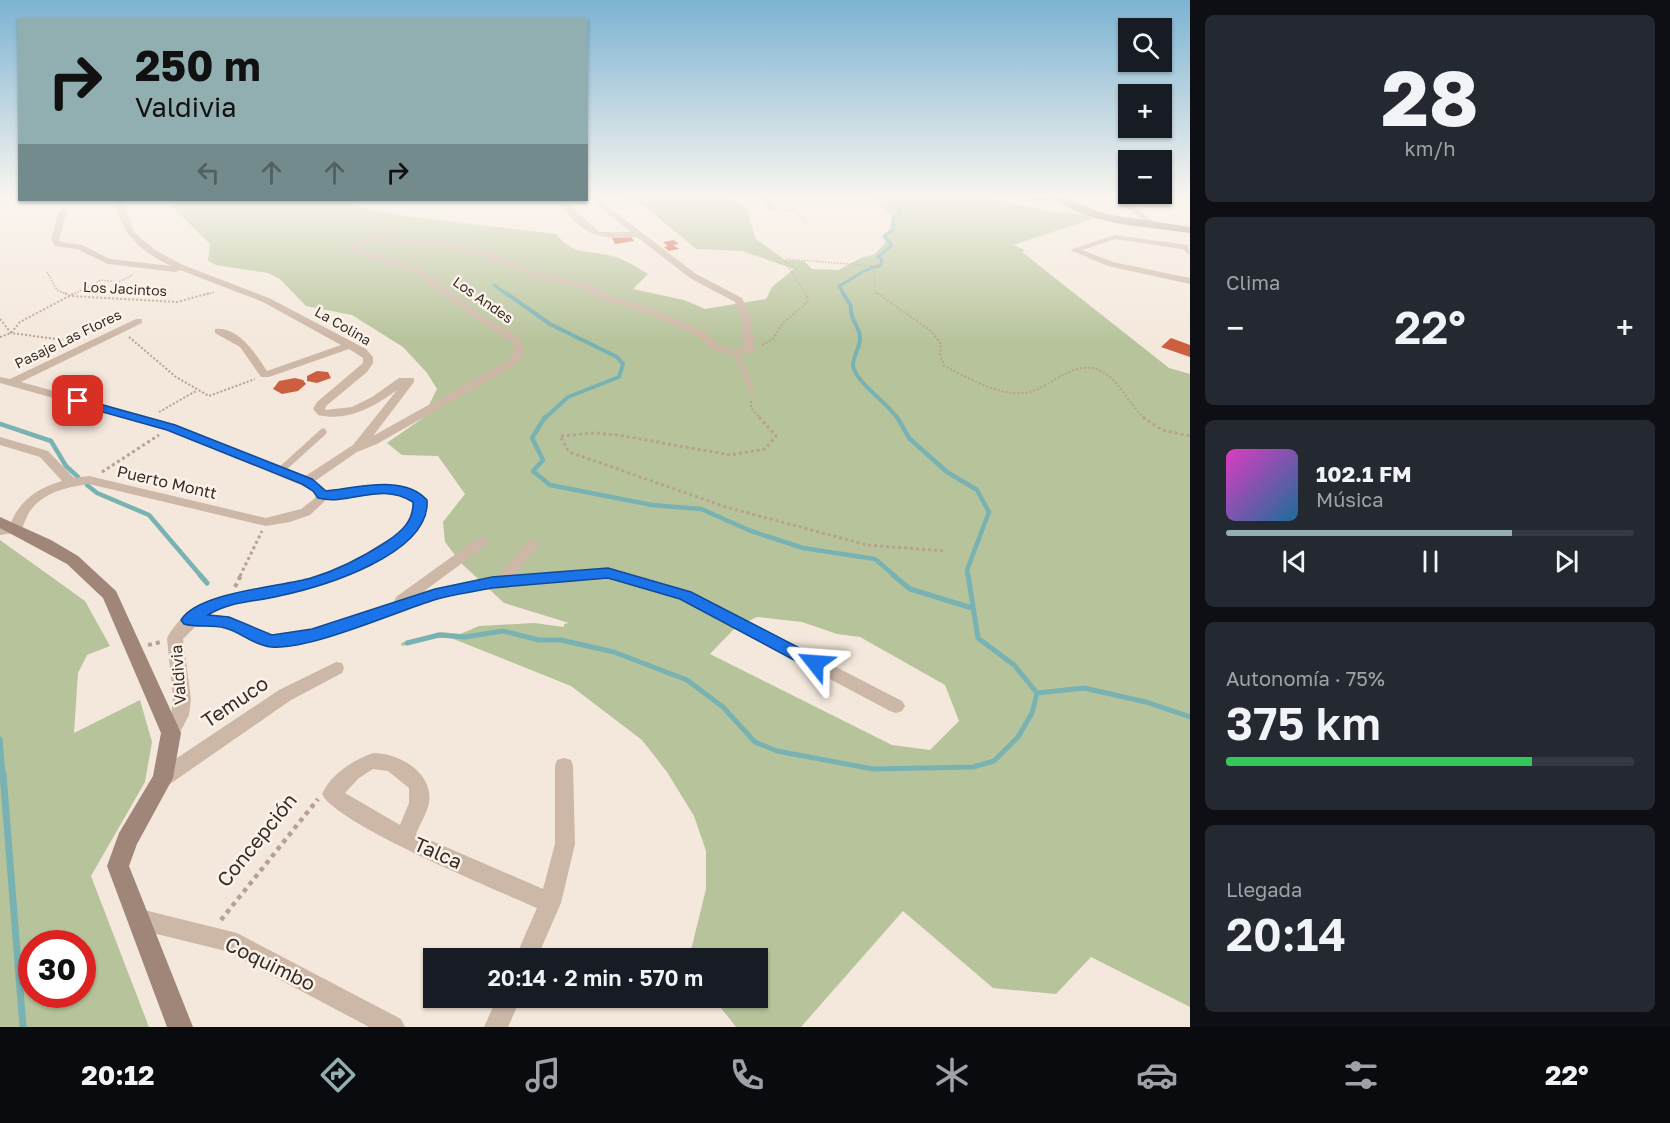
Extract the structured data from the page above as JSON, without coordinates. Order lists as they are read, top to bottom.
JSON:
{
  "streets": {
    "street": [
      "Los Andes",
      "La Colina",
      "Pasaje Las Flores",
      "Puerto Montt",
      "Valdivia",
      "Temuco",
      "Talca",
      "Coquimbo"
    ],
    "path": ["Los Jacintos", "Concepción"]
  },
  "crossings": [
    ["Los Jacintos", "La Colina"],
    ["Los Andes", "La Colina"],
    ["Puerto Montt", "Valdivia"],
    ["Concepción", "Talca"],
    ["Concepción", "Coquimbo"]
  ],
  "page": {
    "tile": [
      ["28", "km/h"],
      "Clima",
      ["Autonomía · 75%", "375 km"],
      ["Llegada", "20:14"]
    ],
    "map_buttons": ["+", "−"],
    "turn": ["250 m", "Valdivia"],
    "heat": ["−", "22°", "+"],
    "song": ["102.1 FM", "Música"],
    "limit": "30",
    "trip": "20:14 · 2 min · 570 m",
    "tabs": ["20:12", "22°"]
  }
}
